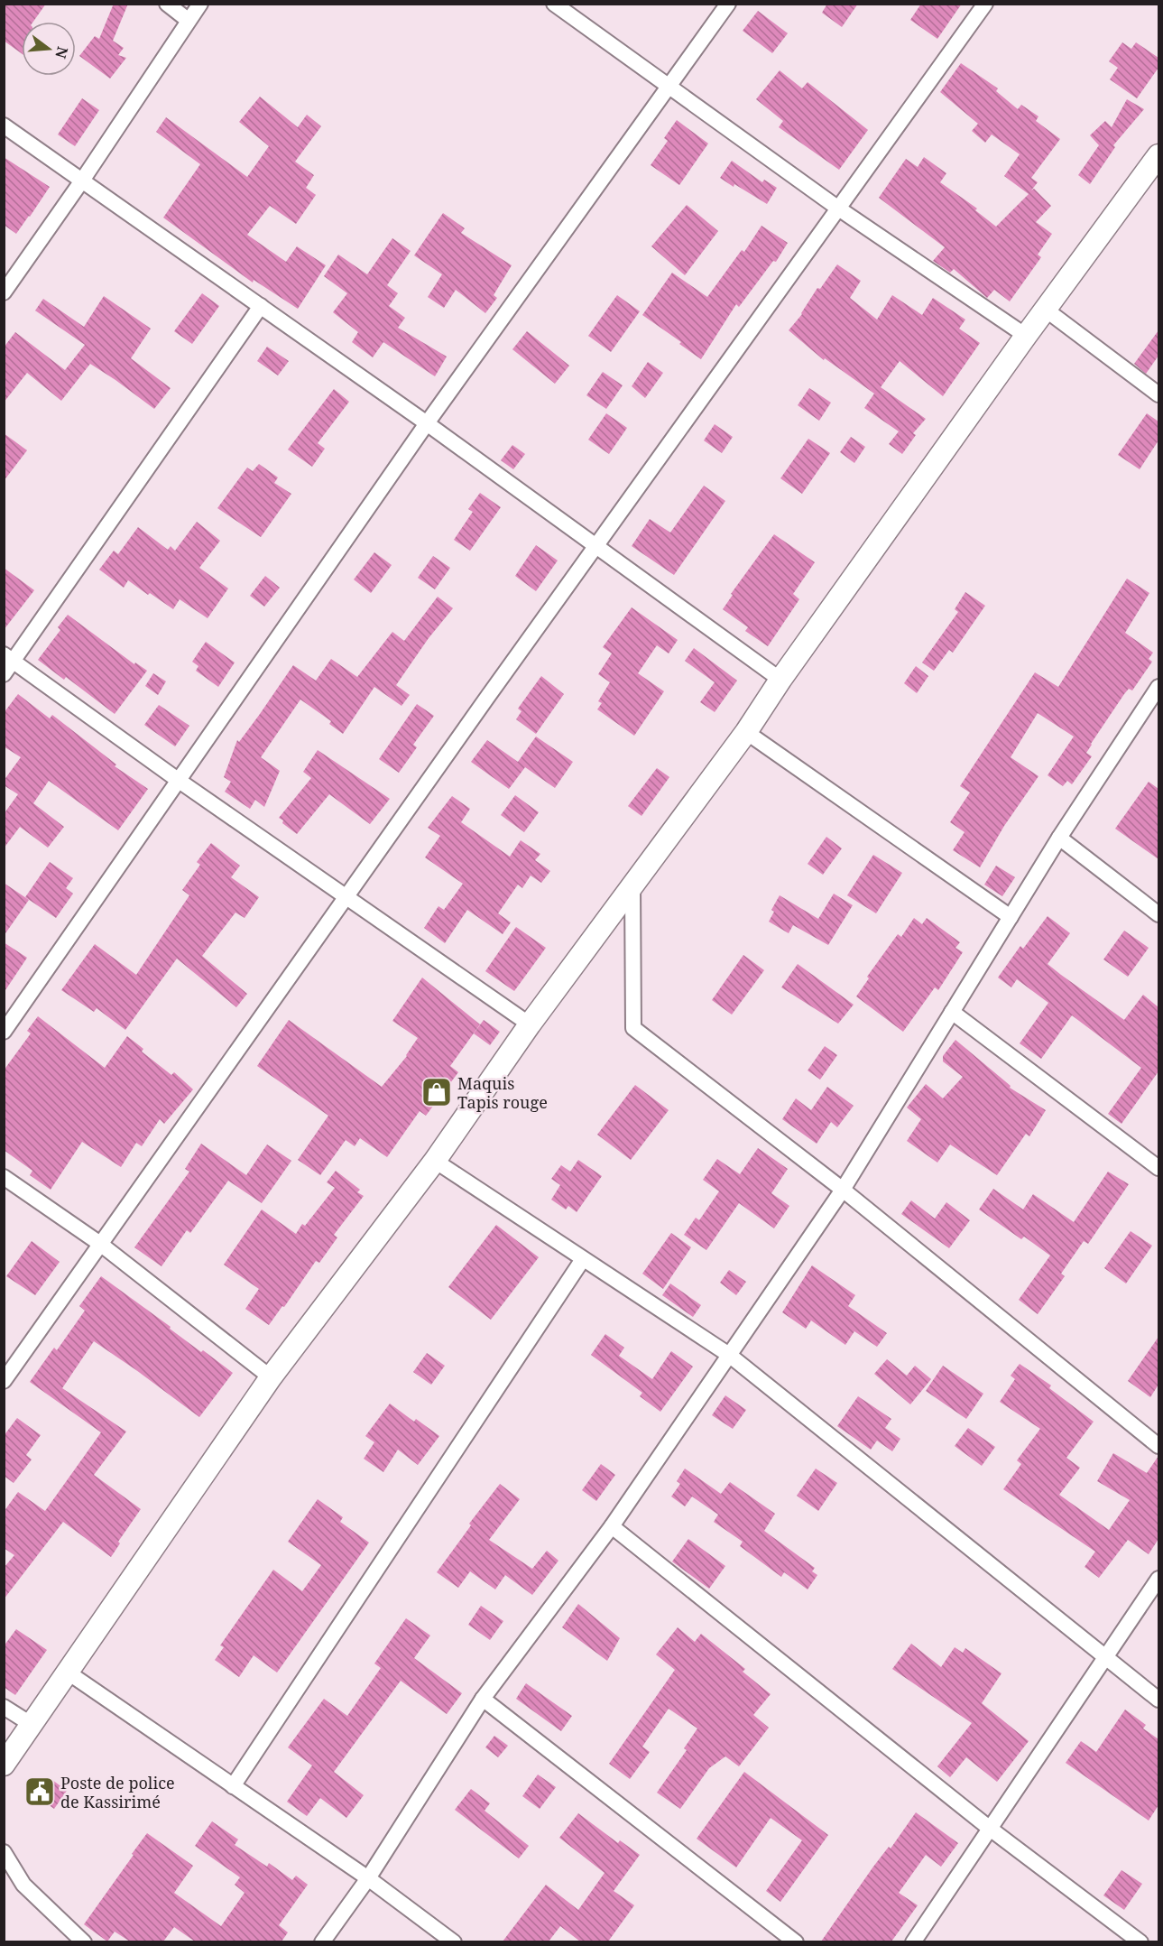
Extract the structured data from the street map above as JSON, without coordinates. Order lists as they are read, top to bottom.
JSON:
{
  "places": {
    "shop": ["Maquis Tapis rouge"],
    "public building": ["Poste de police de Kassirimé"]
  },
  "north": "right"
}
